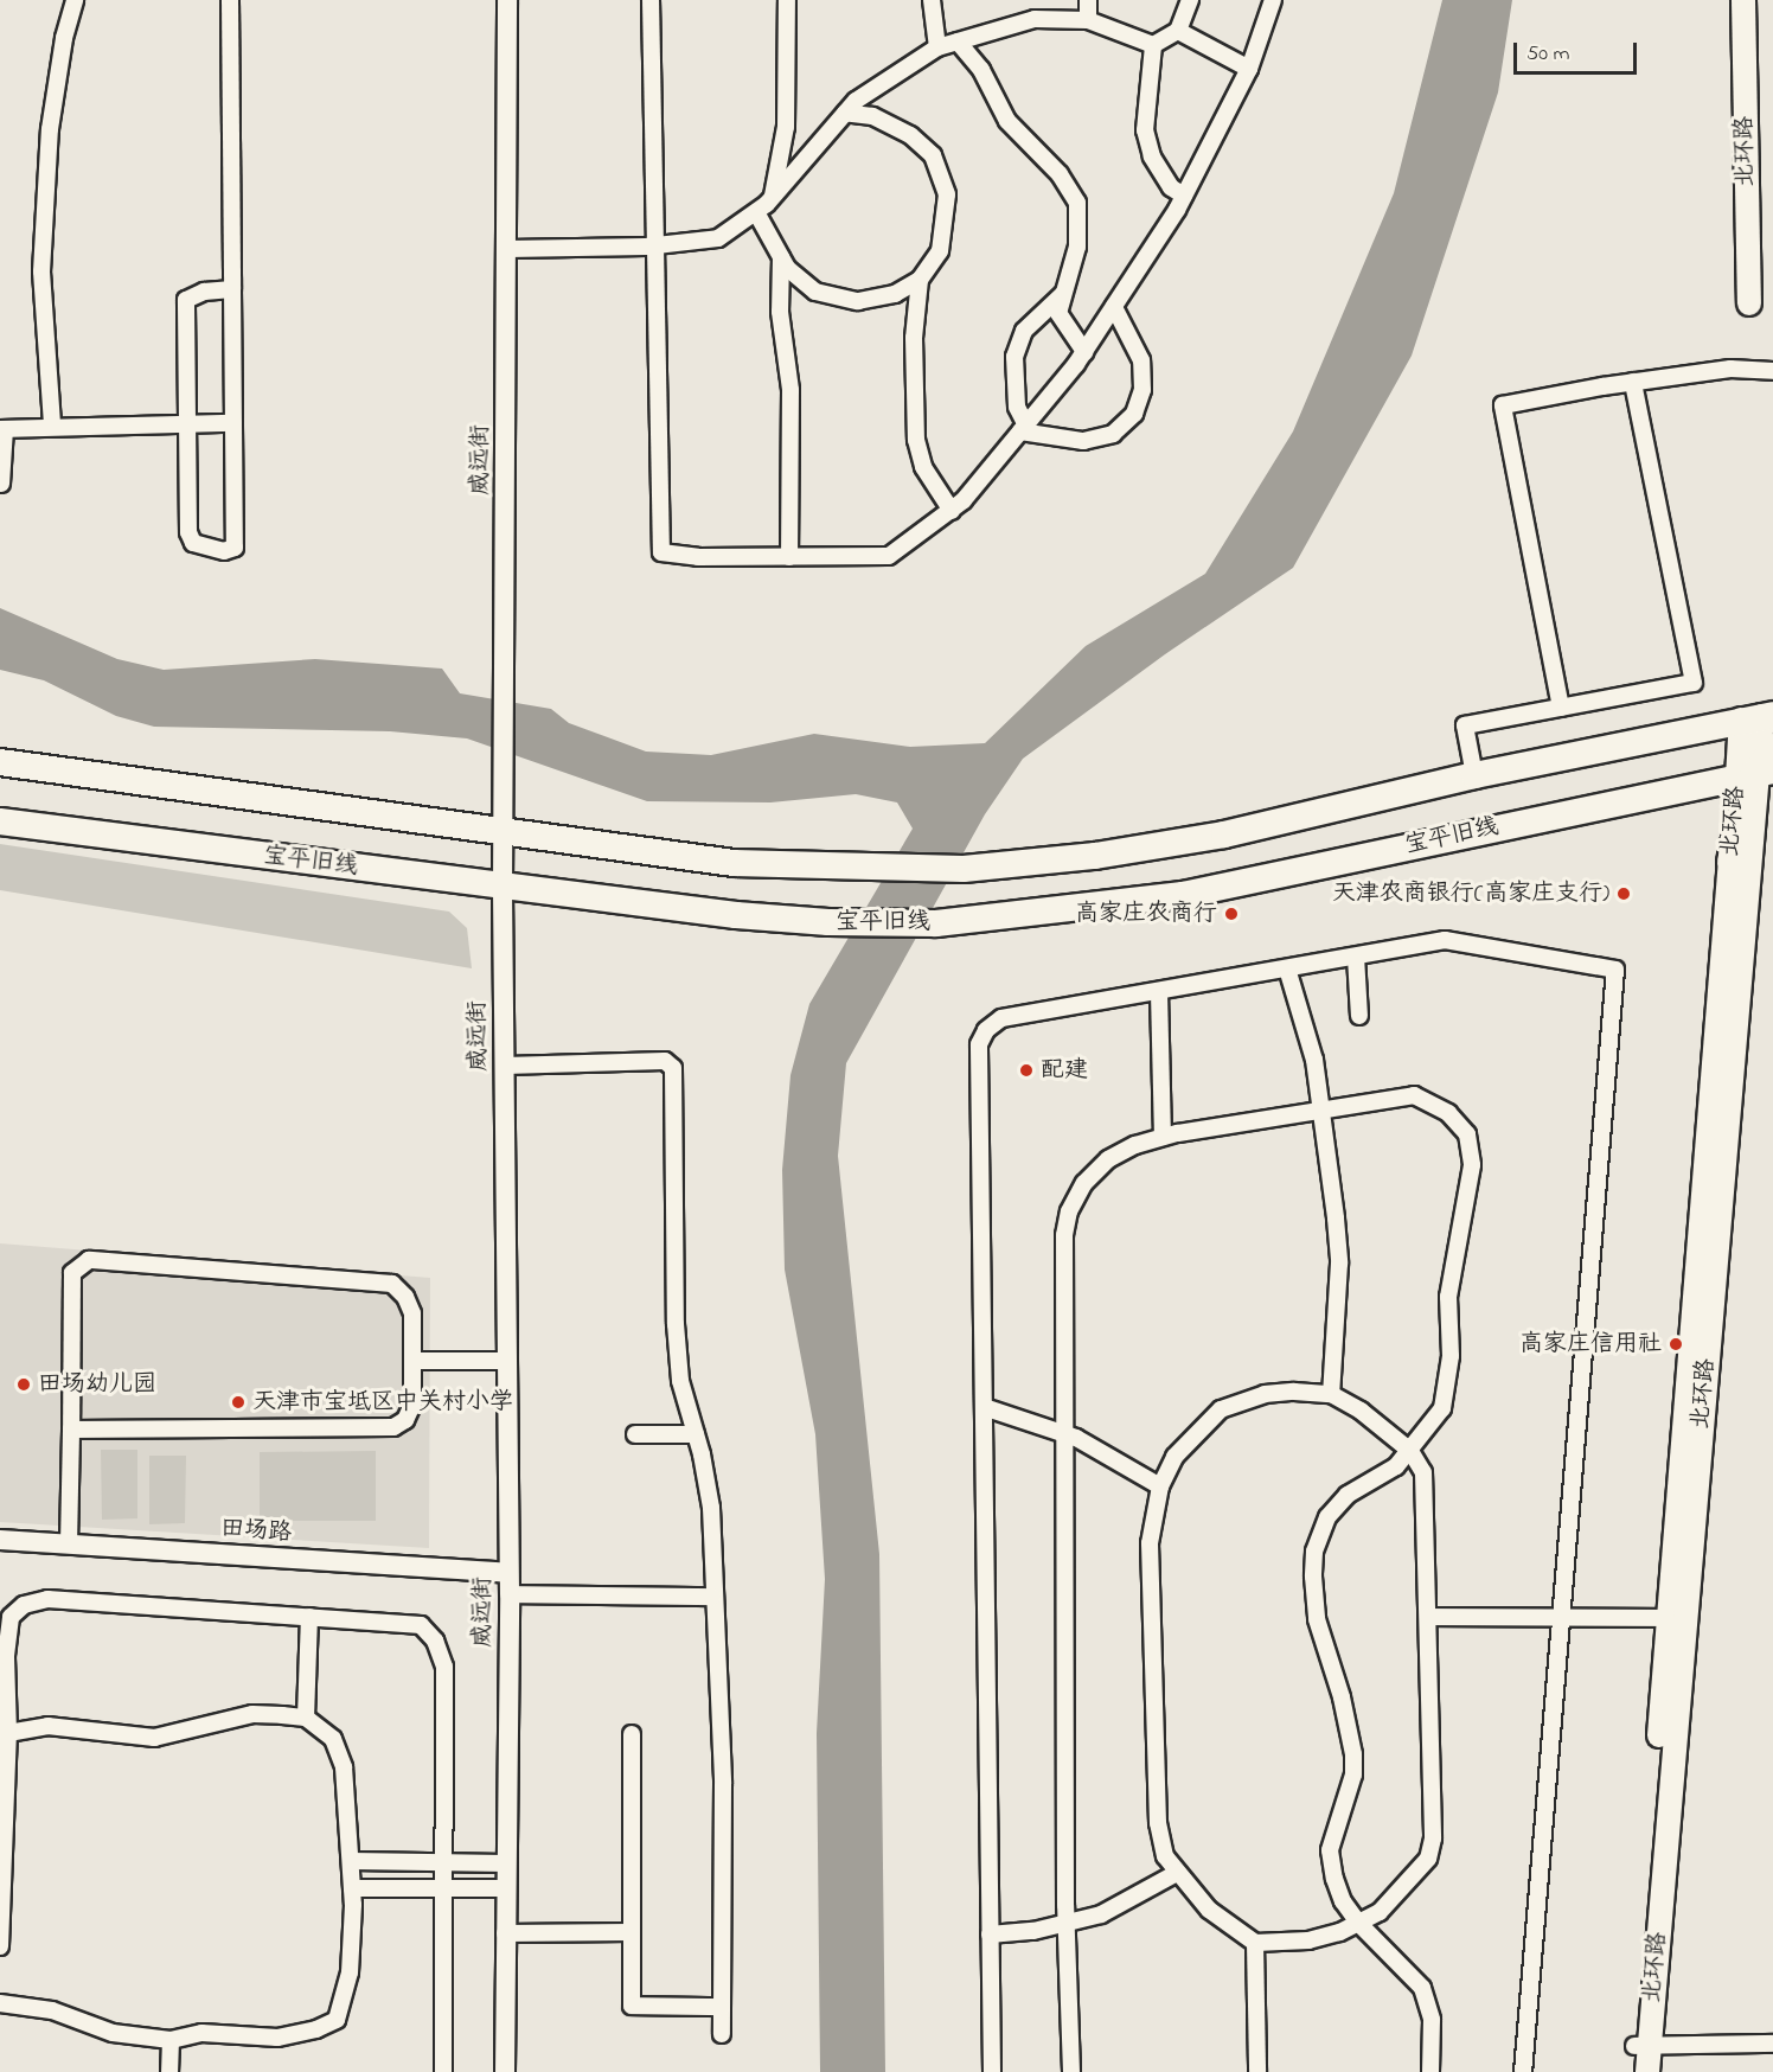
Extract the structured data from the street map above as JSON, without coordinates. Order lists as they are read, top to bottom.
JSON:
{
  "streets": {
    "main road": ["北环路", "宝平旧线"],
    "street": ["威远街", "田场路"]
  },
  "crossings": [
    ["北环路", "宝平旧线"],
    ["威远街", "宝平旧线"],
    ["威远街", "田场路"]
  ],
  "places": [
    "天津农商银行(高家庄支行)",
    "高家庄农商行",
    "配建",
    "高家庄信用社",
    "田场幼儿园",
    "天津市宝坻区中关村小学"
  ],
  "scale_bar": "50 m"
}
